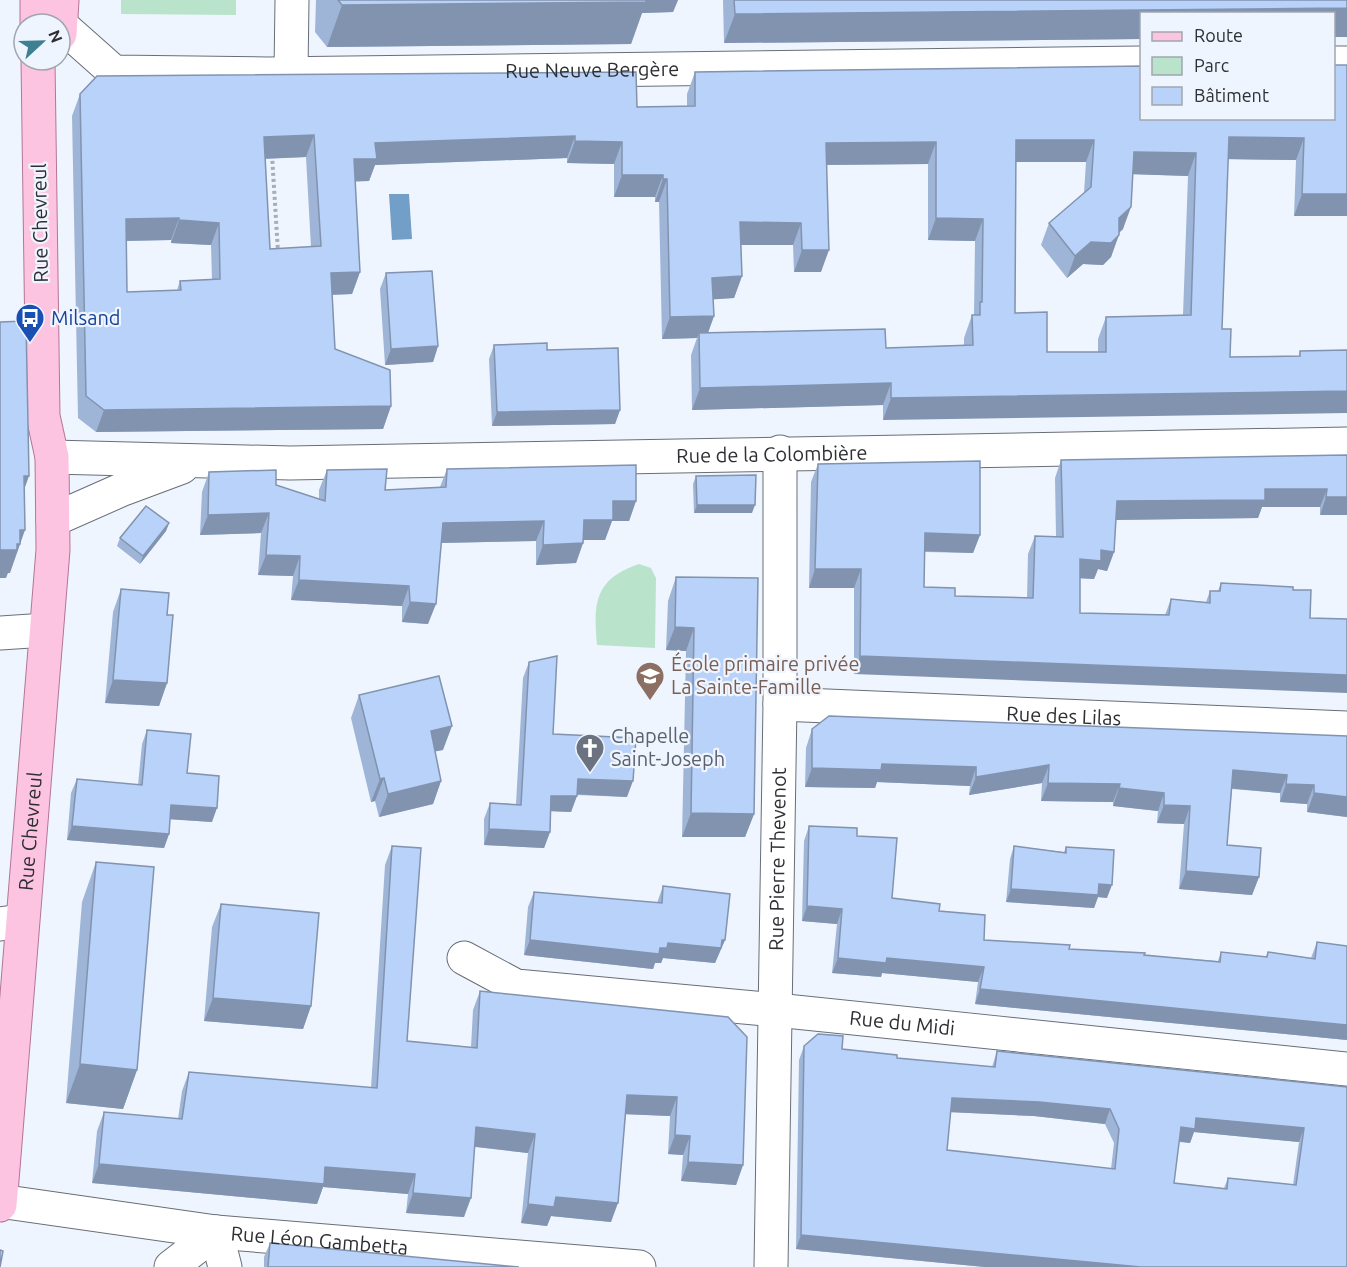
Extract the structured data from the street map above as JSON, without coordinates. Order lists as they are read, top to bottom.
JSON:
{
  "streets": {
    "main road": ["Rue Chevreul"],
    "street": [
      "Rue Neuve Bergère",
      "Rue de la Colombière",
      "Rue des Lilas",
      "Rue Pierre Thevenot",
      "Rue du Midi",
      "Rue Léon Gambetta"
    ]
  },
  "crossings": [
    ["Rue Chevreul", "Rue de la Colombière"],
    ["Rue Chevreul", "Rue Léon Gambetta"],
    ["Rue de la Colombière", "Rue Pierre Thevenot"],
    ["Rue des Lilas", "Rue Pierre Thevenot"],
    ["Rue Pierre Thevenot", "Rue du Midi"]
  ],
  "places": {
    "bus stop": ["Milsand"],
    "school or university": ["École primaire privée La Sainte-Famille"],
    "church": ["Chapelle Saint-Joseph"]
  },
  "legend": ["Route", "Parc", "Bâtiment"],
  "north": "right"
}
